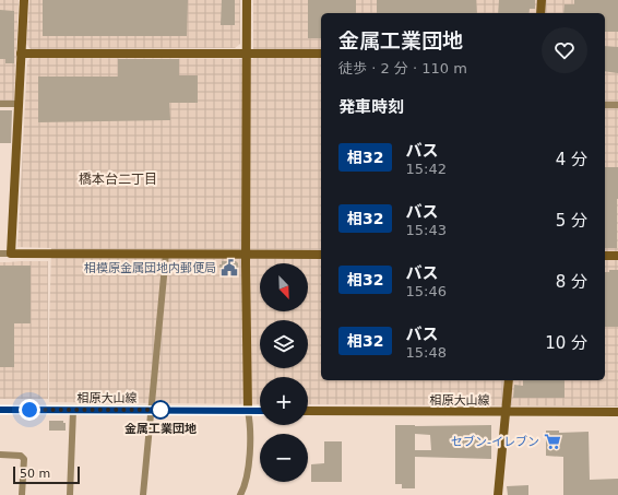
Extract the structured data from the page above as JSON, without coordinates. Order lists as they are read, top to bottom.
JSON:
{
  "streets": {
    "street": ["相原大山線"]
  },
  "districts": ["橋本台二丁目"],
  "places": {
    "public building": ["相模原金属団地内郵便局"],
    "other": ["金属工業団地"],
    "supermarket": ["セブン-イレブン"]
  },
  "lines": ["bus line 相32"],
  "scale_bar": "50 m",
  "north": "bottom right",
  "page": {
    "heading": [
      ["金属工業団地", "徒歩 · 2 分 · 110 m"],
      "発車時刻"
    ],
    "list": [
      {
        "mark": "相32",
        "name": "バス",
        "note": "15:42",
        "value": "4 分"
      },
      {
        "mark": "相32",
        "name": "バス",
        "note": "15:43",
        "value": "5 分"
      },
      {
        "mark": "相32",
        "name": "バス",
        "note": "15:46",
        "value": "8 分"
      },
      {
        "mark": "相32",
        "name": "バス",
        "note": "15:48",
        "value": "10 分"
      }
    ],
    "map_buttons": ["+", "−"],
    "scale": "50 m"
  }
}
